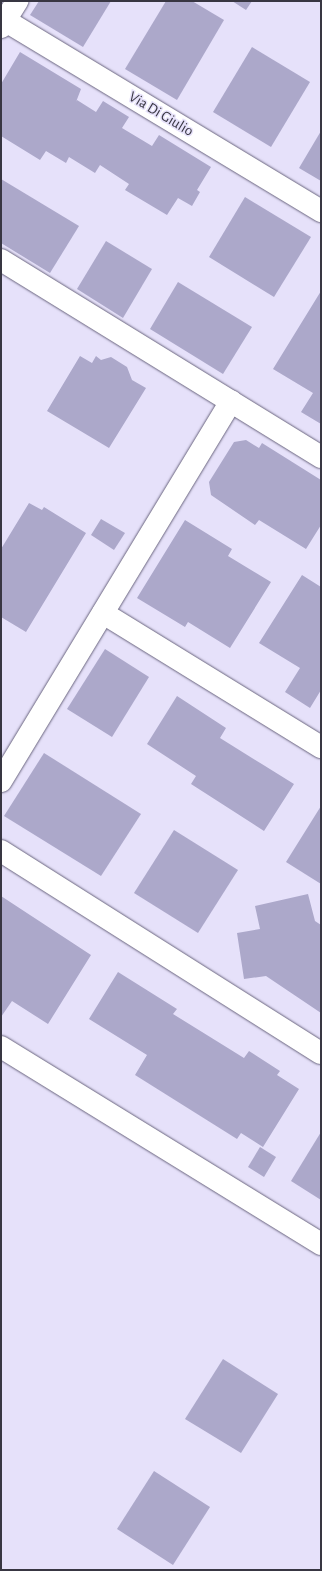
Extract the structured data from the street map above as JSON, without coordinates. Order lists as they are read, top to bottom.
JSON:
{
  "streets": {
    "street": ["Via Di Giulio"]
  }
}
